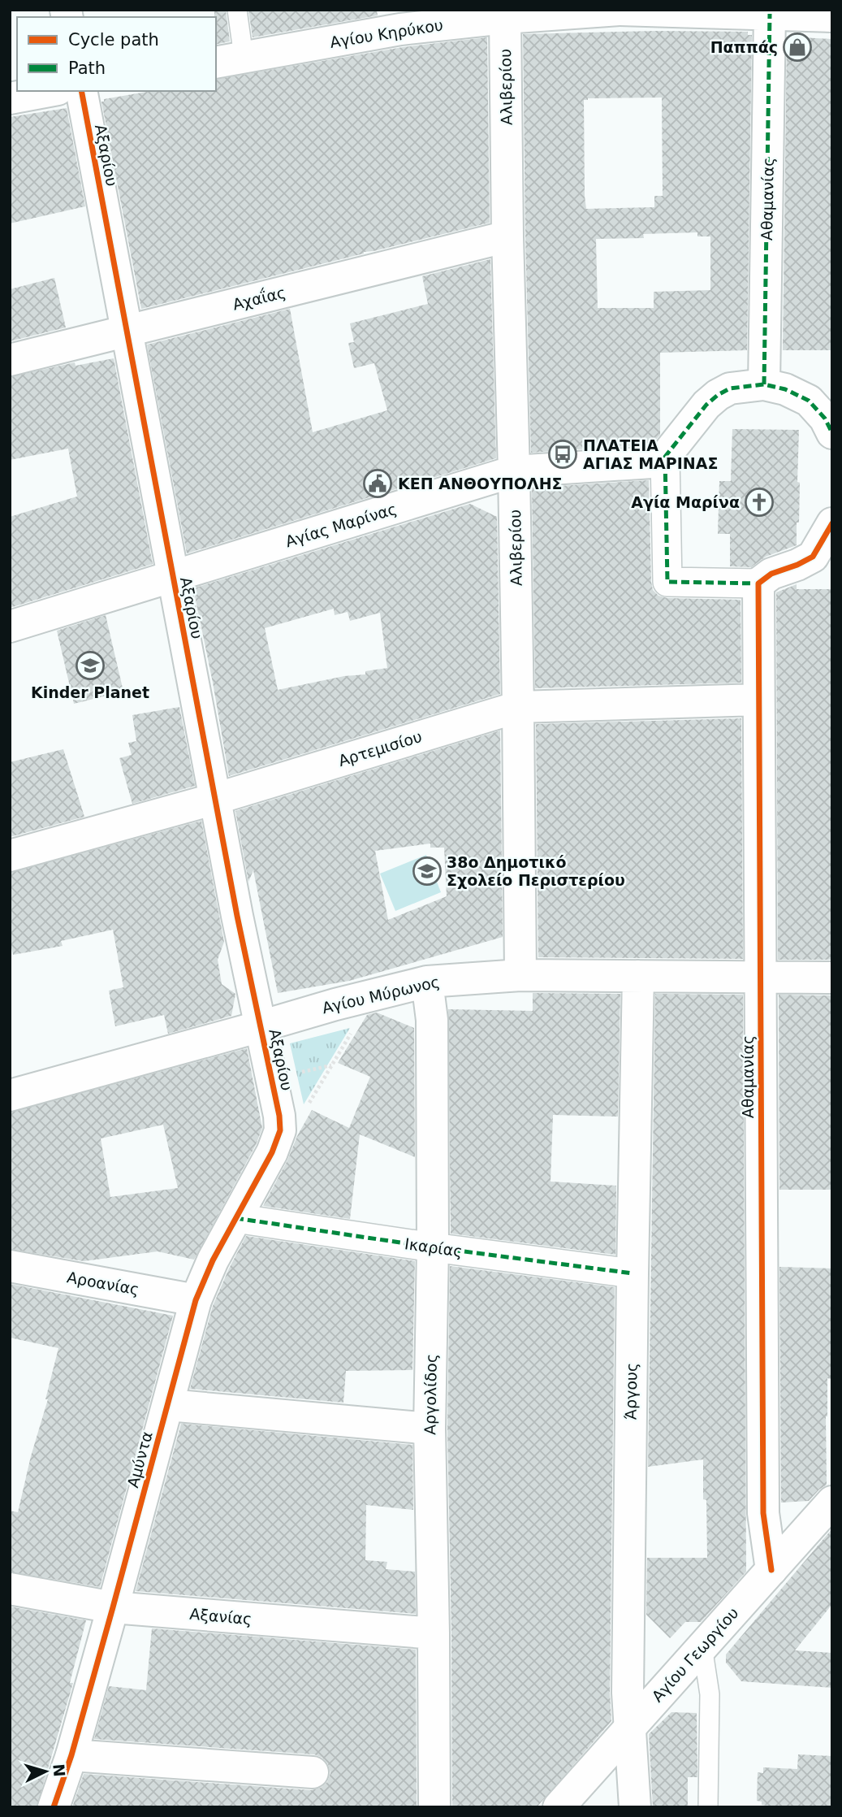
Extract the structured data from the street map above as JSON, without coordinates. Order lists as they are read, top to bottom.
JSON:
{
  "streets": {
    "street": [
      "Αγίου Κηρύκου",
      "Αλιβερίου",
      "Αξαρίου",
      "Αθαμανίας",
      "Αχαΐας",
      "Αγίας Μαρίνας",
      "Αρτεμισίου",
      "Αγίου Μύρωνος",
      "Ικαρίας",
      "Αροανίας",
      "Άργους",
      "Αργολίδος",
      "Αμύντα",
      "Αξανίας",
      "Αγίου Γεωργίου"
    ]
  },
  "crossings": [
    ["Αγίου Κηρύκου", "Αλιβερίου"],
    ["Αγίου Κηρύκου", "Αθαμανίας"],
    ["Αλιβερίου", "Αχαΐας"],
    ["Αλιβερίου", "Αγίας Μαρίνας"],
    ["Αλιβερίου", "Αρτεμισίου"],
    ["Αλιβερίου", "Αγίου Μύρωνος"],
    ["Αξαρίου", "Αχαΐας"],
    ["Αξαρίου", "Αγίας Μαρίνας"],
    ["Αξαρίου", "Αρτεμισίου"],
    ["Αξαρίου", "Αγίου Μύρωνος"],
    ["Αξαρίου", "Αμύντα"],
    ["Αθαμανίας", "Αρτεμισίου"],
    ["Αθαμανίας", "Αγίου Μύρωνος"],
    ["Αθαμανίας", "Αγίου Γεωργίου"],
    ["Αγίου Μύρωνος", "Άργους"],
    ["Αγίου Μύρωνος", "Αργολίδος"],
    ["Ικαρίας", "Άργους"],
    ["Ικαρίας", "Αργολίδος"],
    ["Ικαρίας", "Αμύντα"],
    ["Αροανίας", "Αμύντα"],
    ["Άργους", "Αγίου Γεωργίου"],
    ["Αργολίδος", "Αξανίας"],
    ["Αμύντα", "Αξανίας"]
  ],
  "places": {
    "shop": ["Παππάς"],
    "bus stop": ["ΠΛΑΤΕΙΑ ΑΓΙΑΣ ΜΑΡΙΝΑΣ"],
    "public building": ["ΚΕΠ ΑΝΘΟΥΠΟΛΗΣ"],
    "church": ["Αγία Μαρίνα"],
    "school or university": ["Kinder Planet", "38ο Δημοτικό Σχολείο Περιστερίου"]
  },
  "legend": ["Cycle path", "Path"],
  "north": "right"
}
